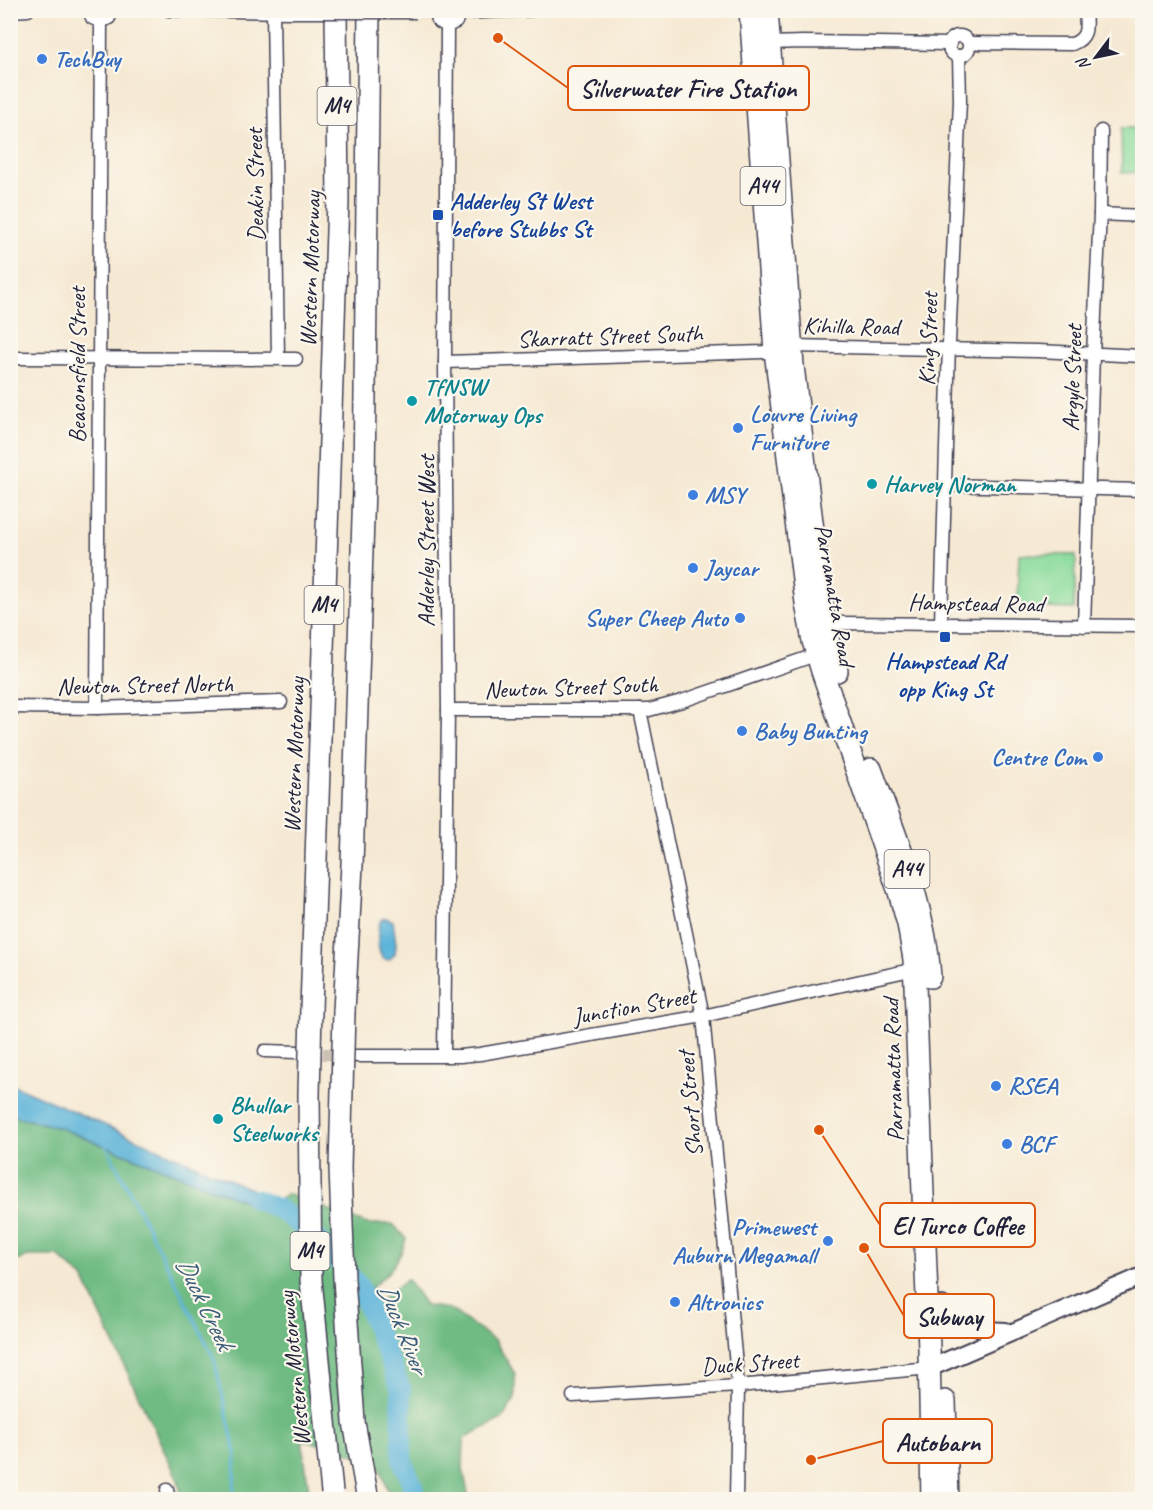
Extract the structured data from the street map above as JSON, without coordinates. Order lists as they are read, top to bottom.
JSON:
{
  "streets": {
    "highway": [
      "M4",
      "A44",
      "Western Motorway",
      "Parramatta Road"
    ],
    "street": [
      "Deakin Street",
      "Kihilla Road",
      "Skarratt Street South",
      "King Street",
      "Beaconsfield Street",
      "Argyle Street",
      "Adderley Street West",
      "Hampstead Road",
      "Newton Street North",
      "Newton Street South",
      "Junction Street",
      "Short Street",
      "Duck Street"
    ]
  },
  "crossings": [
    ["Kihilla Road", "Skarratt Street South"],
    ["Kihilla Road", "King Street"],
    ["Kihilla Road", "Argyle Street"],
    ["Kihilla Road", "Parramatta Road"],
    ["Skarratt Street South", "Adderley Street West"],
    ["Skarratt Street South", "Parramatta Road"],
    ["King Street", "Hampstead Road"],
    ["Beaconsfield Street", "Newton Street North"],
    ["Argyle Street", "Hampstead Road"],
    ["Adderley Street West", "Newton Street South"],
    ["Adderley Street West", "Junction Street"],
    ["Parramatta Road", "Hampstead Road"],
    ["Parramatta Road", "Newton Street South"],
    ["Parramatta Road", "Junction Street"],
    ["Parramatta Road", "Duck Street"],
    ["Newton Street South", "Short Street"],
    ["Junction Street", "Short Street"],
    ["Short Street", "Duck Street"]
  ],
  "water": ["Duck Creek", "Duck River"],
  "places": {
    "other": [
      "Silverwater Fire Station",
      "TechBuy",
      "TfNSW Motorway Ops",
      "Louvre Living Furniture",
      "Harvey Norman",
      "MSY",
      "Jaycar",
      "Super Cheep Auto",
      "Baby Bunting",
      "Centre Com",
      "RSEA",
      "Bhullar Steelworks",
      "El Turco Coffee",
      "BCF",
      "Primewest Auburn Megamall",
      "Subway",
      "Altronics",
      "Autobarn"
    ],
    "transit": ["Adderley St West before Stubbs St", "Hampstead Rd opp King St"]
  },
  "north": "bottom left"
}
